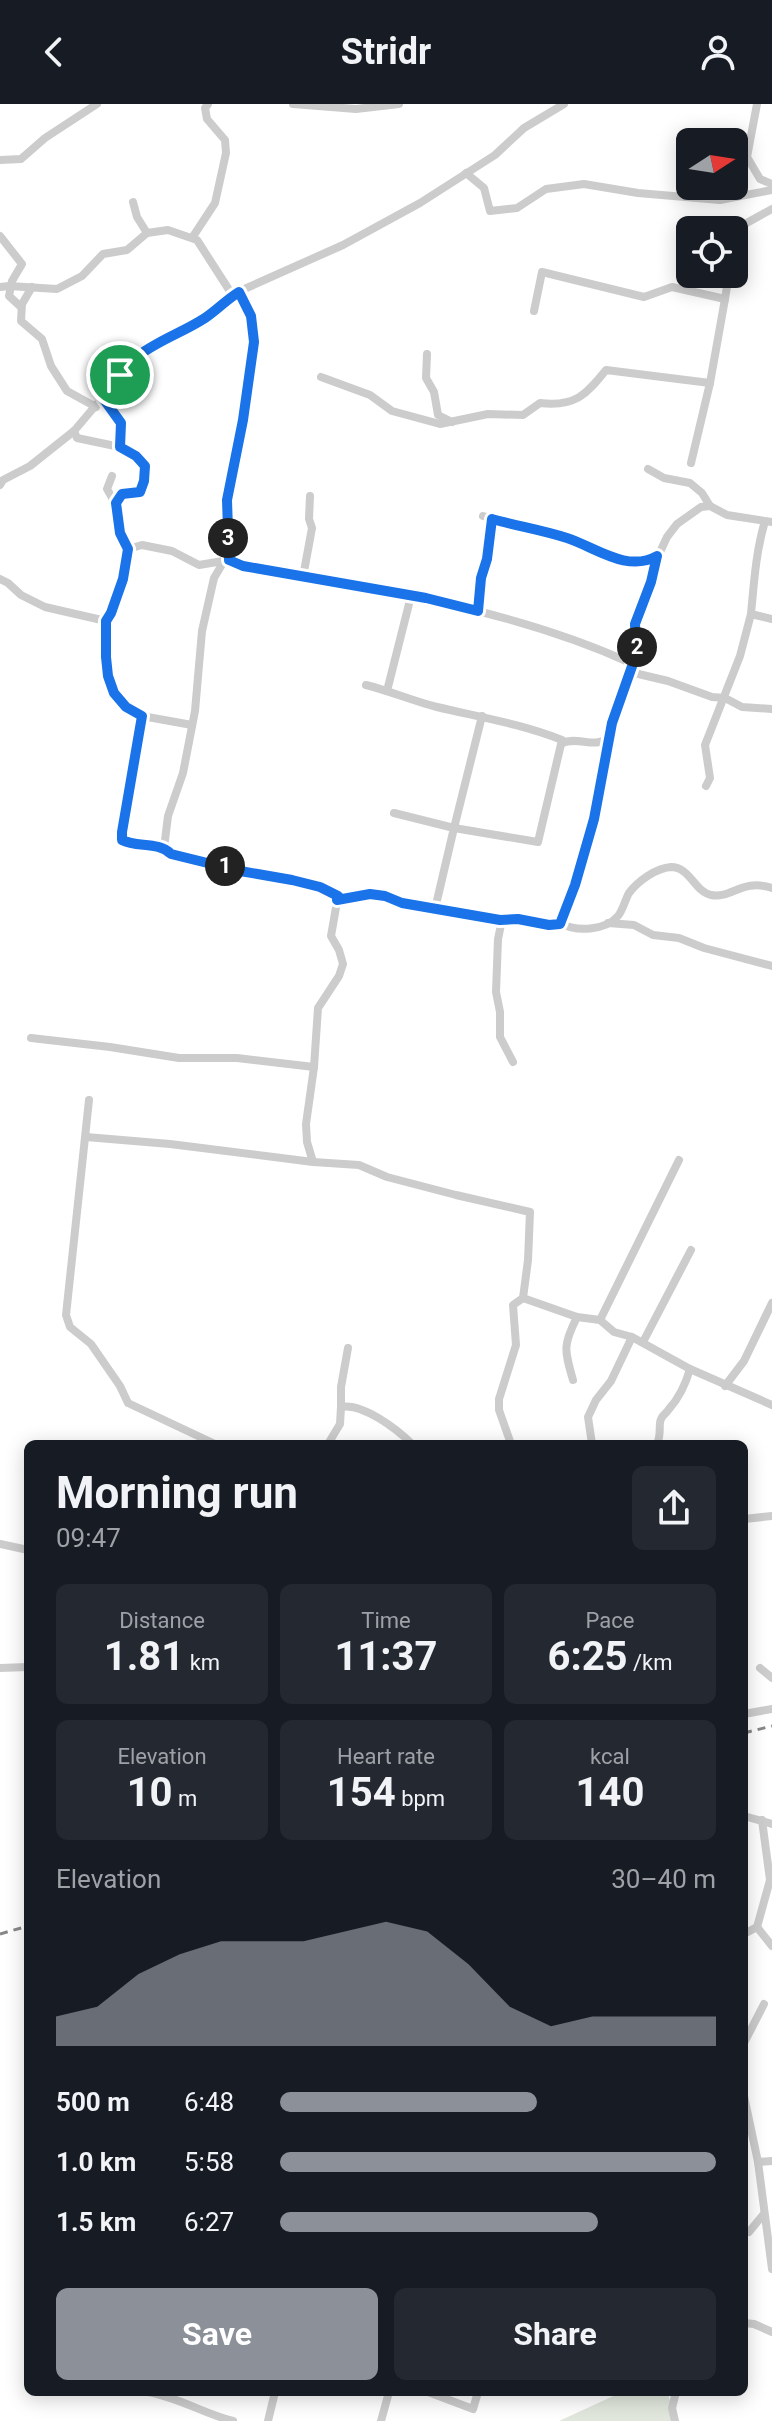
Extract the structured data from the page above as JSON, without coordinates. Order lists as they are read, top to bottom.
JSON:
{
  "north": "right",
  "page": {
    "header": "Stridr",
    "pins": ["3", "2", "1"],
    "heading": ["Morning run", "09:47"],
    "stats": [
      ["Distance", "1.81 km"],
      ["Time", "11:37"],
      ["Pace", "6:25 /km"],
      ["Elevation", "10 m"],
      ["Heart rate", "154 bpm"],
      ["kcal", "140"]
    ],
    "chart": ["Elevation", "30–40 m"],
    "list": [
      {
        "name": "500 m",
        "note": "6:48"
      },
      {
        "name": "1.0 km",
        "note": "5:58"
      },
      {
        "name": "1.5 km",
        "note": "6:27"
      }
    ],
    "buttons": ["Save", "Share"]
  }
}
